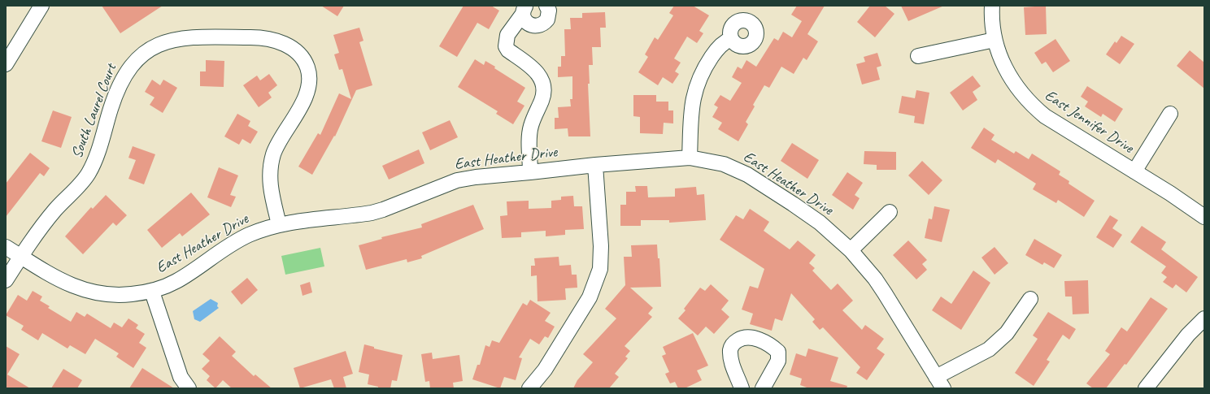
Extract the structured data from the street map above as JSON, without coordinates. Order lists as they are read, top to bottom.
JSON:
{
  "streets": {
    "street": ["South Laurel Court", "East Jennifer Drive", "East Heather Drive"]
  },
  "crossings": [
    ["South Laurel Court", "East Heather Drive"]
  ]
}
